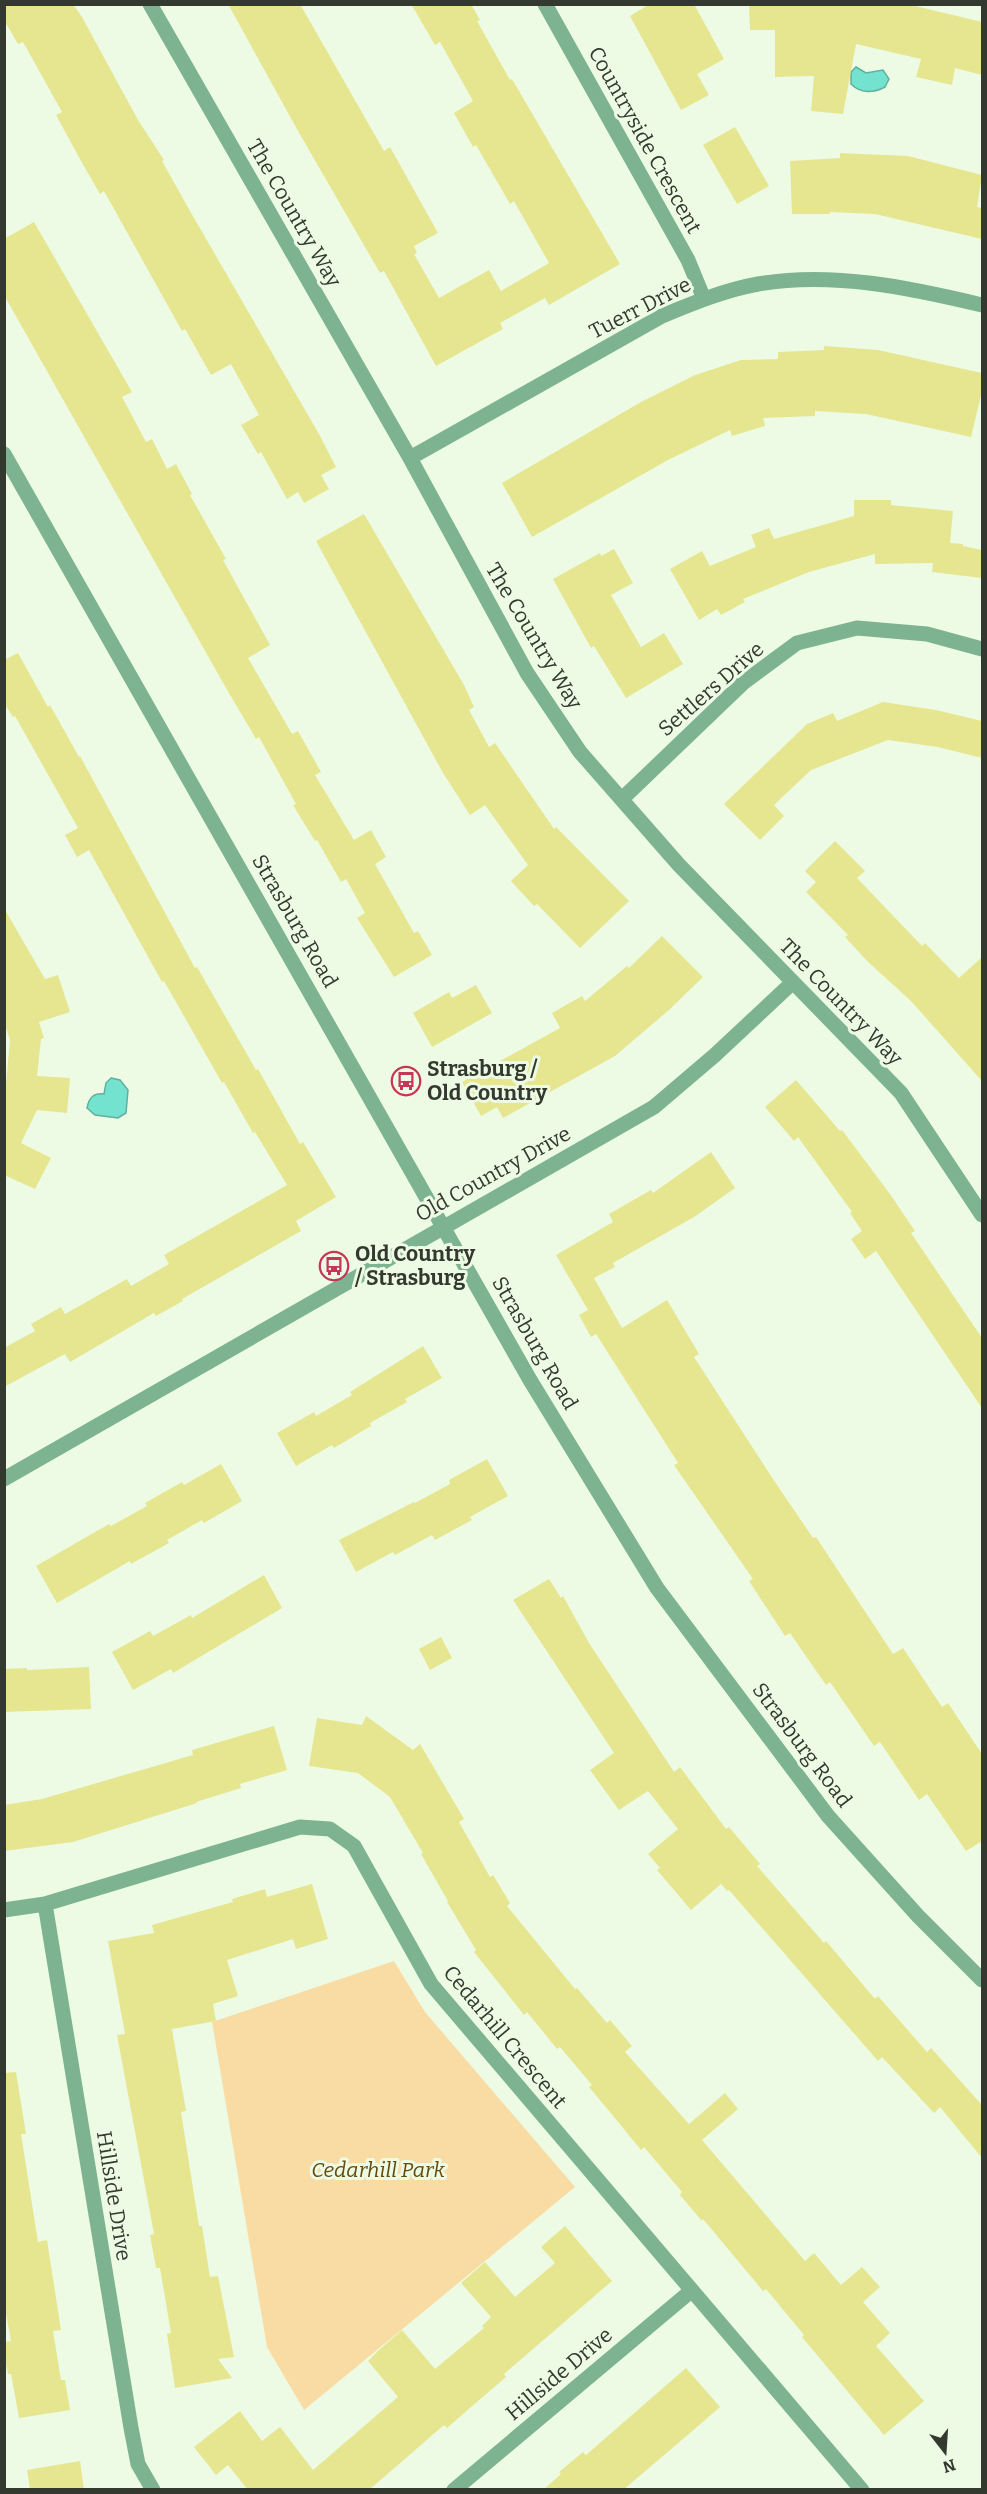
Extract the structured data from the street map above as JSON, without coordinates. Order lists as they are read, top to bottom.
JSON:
{
  "streets": {
    "street": [
      "Countryside Crescent",
      "The Country Way",
      "Tuerr Drive",
      "Settlers Drive",
      "Strasburg Road",
      "Old Country Drive",
      "Cedarhill Crescent",
      "Hillside Drive"
    ]
  },
  "crossings": [
    ["Countryside Crescent", "Tuerr Drive"],
    ["The Country Way", "Tuerr Drive"],
    ["The Country Way", "Settlers Drive"],
    ["The Country Way", "Old Country Drive"],
    ["Strasburg Road", "Old Country Drive"],
    ["Cedarhill Crescent", "Hillside Drive"]
  ],
  "parks": ["Cedarhill Park"],
  "places": {
    "bus stop": ["Strasburg / Old Country", "Old Country / Strasburg"]
  },
  "north": "bottom"
}
